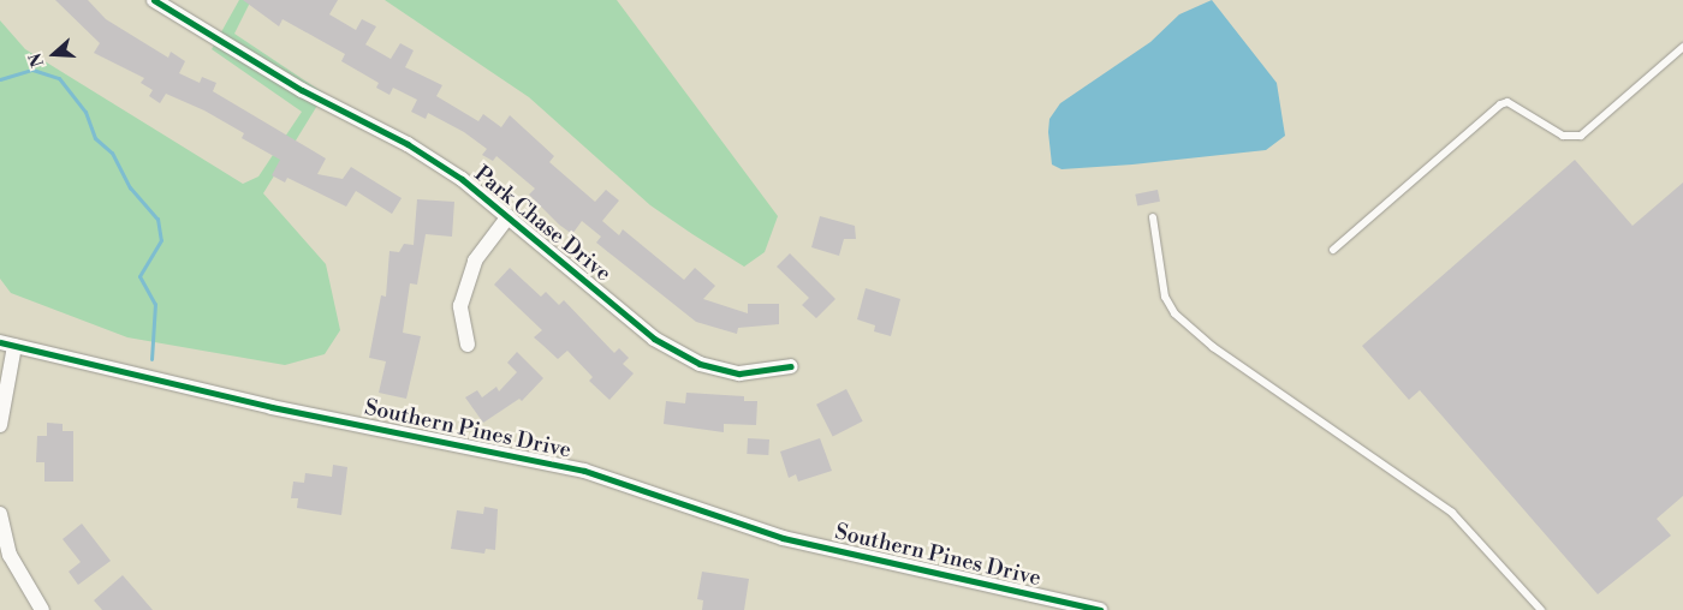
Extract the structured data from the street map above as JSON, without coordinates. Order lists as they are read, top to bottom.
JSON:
{
  "streets": {
    "street": ["Park Chase Drive", "Southern Pines Drive"]
  },
  "north": "left"
}
